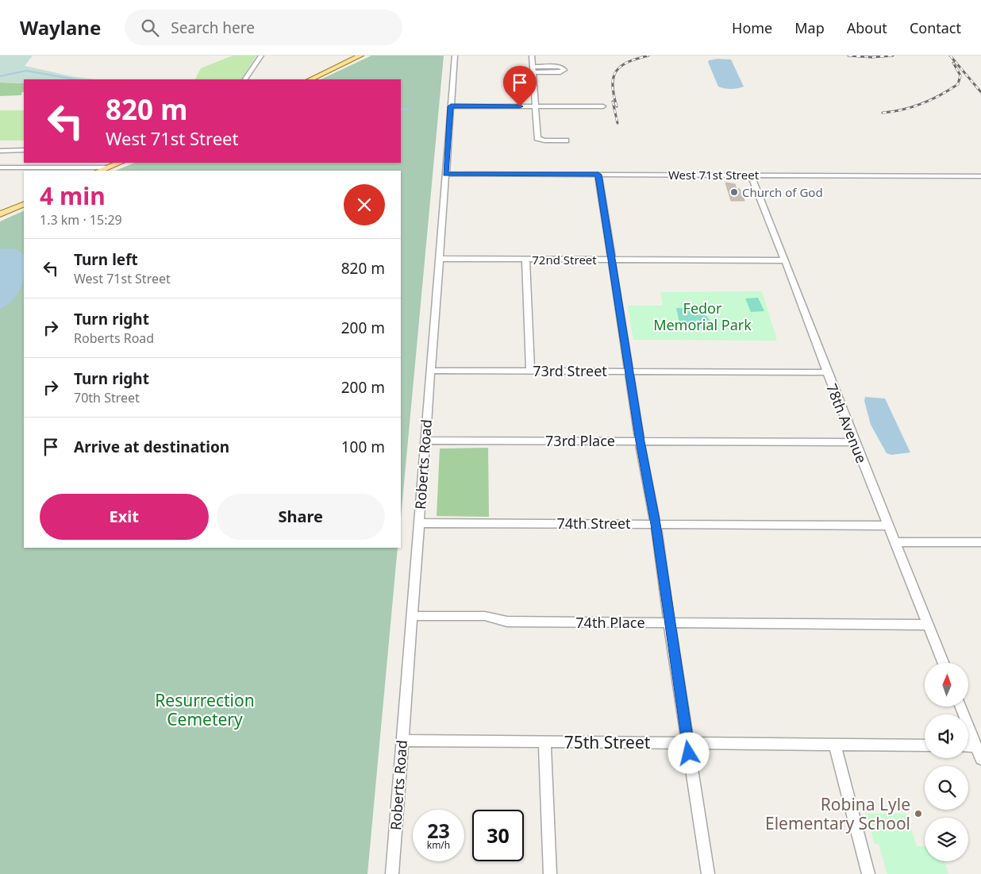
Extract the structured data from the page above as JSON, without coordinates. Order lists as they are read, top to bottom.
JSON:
{
  "streets": {
    "street": [
      "West 71st Street",
      "72nd Street",
      "73rd Street",
      "78th Avenue",
      "73rd Place",
      "Roberts Road",
      "74th Street",
      "74th Place",
      "75th Street"
    ]
  },
  "crossings": [
    ["West 71st Street", "78th Avenue"],
    ["West 71st Street", "Roberts Road"],
    ["72nd Street", "78th Avenue"],
    ["72nd Street", "Roberts Road"],
    ["73rd Street", "78th Avenue"],
    ["73rd Street", "Roberts Road"],
    ["78th Avenue", "73rd Place"],
    ["78th Avenue", "74th Street"],
    ["78th Avenue", "74th Place"],
    ["73rd Place", "Roberts Road"],
    ["Roberts Road", "74th Street"],
    ["Roberts Road", "74th Place"],
    ["Roberts Road", "75th Street"]
  ],
  "parks": ["Fedor Memorial Park", "Resurrection Cemetery"],
  "places": ["Church of God", "Robina Lyle Elementary School"],
  "north": "top",
  "page": {
    "header": "Waylane",
    "search": "Search here",
    "nav": [
      "Home",
      "Map",
      "About",
      "Contact"
    ],
    "turn": ["820 m", "West 71st Street"],
    "heading": ["4 min", "1.3 km · 15:29"],
    "list": [
      {
        "name": "Turn left",
        "note": "West 71st Street",
        "value": "820 m"
      },
      {
        "name": "Turn right",
        "note": "Roberts Road",
        "value": "200 m"
      },
      {
        "name": "Turn right",
        "note": "70th Street",
        "value": "200 m"
      },
      {
        "name": "Arrive at destination",
        "value": "100 m"
      }
    ],
    "buttons": ["Exit", "Share"],
    "speed": "23 km/h",
    "limit": "30"
  }
}
